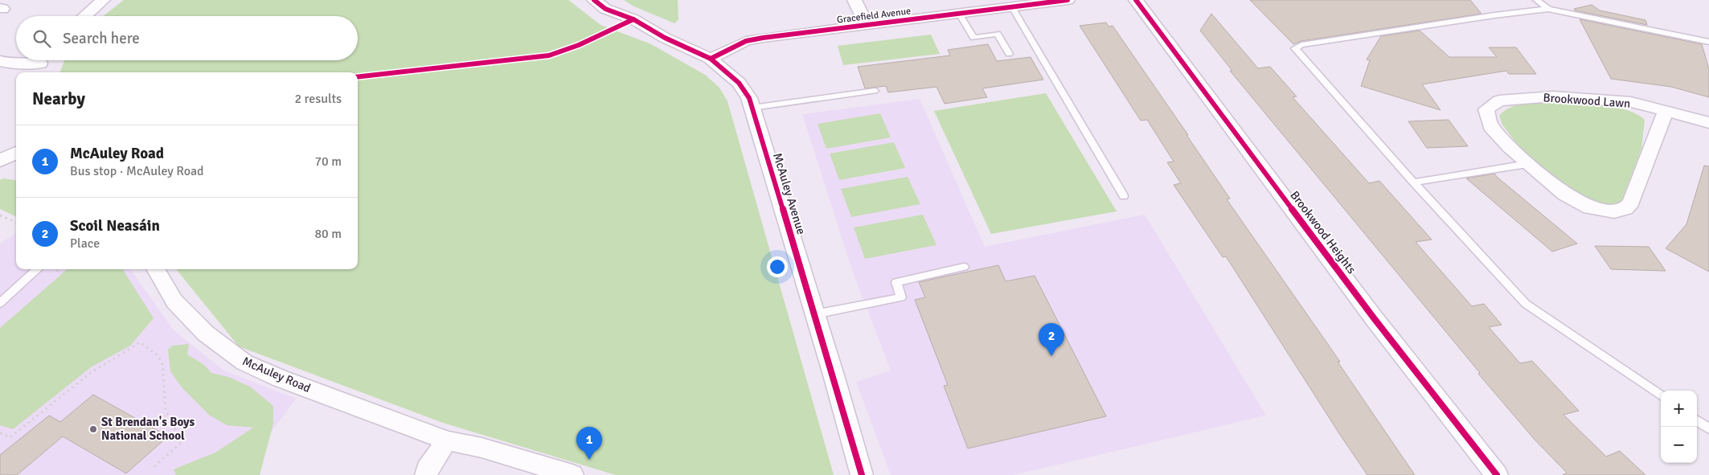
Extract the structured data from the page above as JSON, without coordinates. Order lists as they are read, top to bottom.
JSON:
{
  "streets": {
    "street": [
      "Gracefield Avenue",
      "Brookwood Lawn",
      "McAuley Avenue",
      "Brookwood Heights",
      "McAuley Road"
    ]
  },
  "crossings": [
    ["Gracefield Avenue", "McAuley Avenue"]
  ],
  "places": ["St Brendan's Boys National School"],
  "page": {
    "search": "Search here",
    "heading": ["Nearby", "2 results"],
    "list": [
      {
        "mark": "1",
        "name": "McAuley Road",
        "note": "Bus stop · McAuley Road",
        "value": "70 m"
      },
      {
        "mark": "2",
        "name": "Scoil Neasáin",
        "note": "Place",
        "value": "80 m"
      }
    ],
    "pins": ["2", "1"],
    "map_buttons": ["+", "−"]
  }
}
